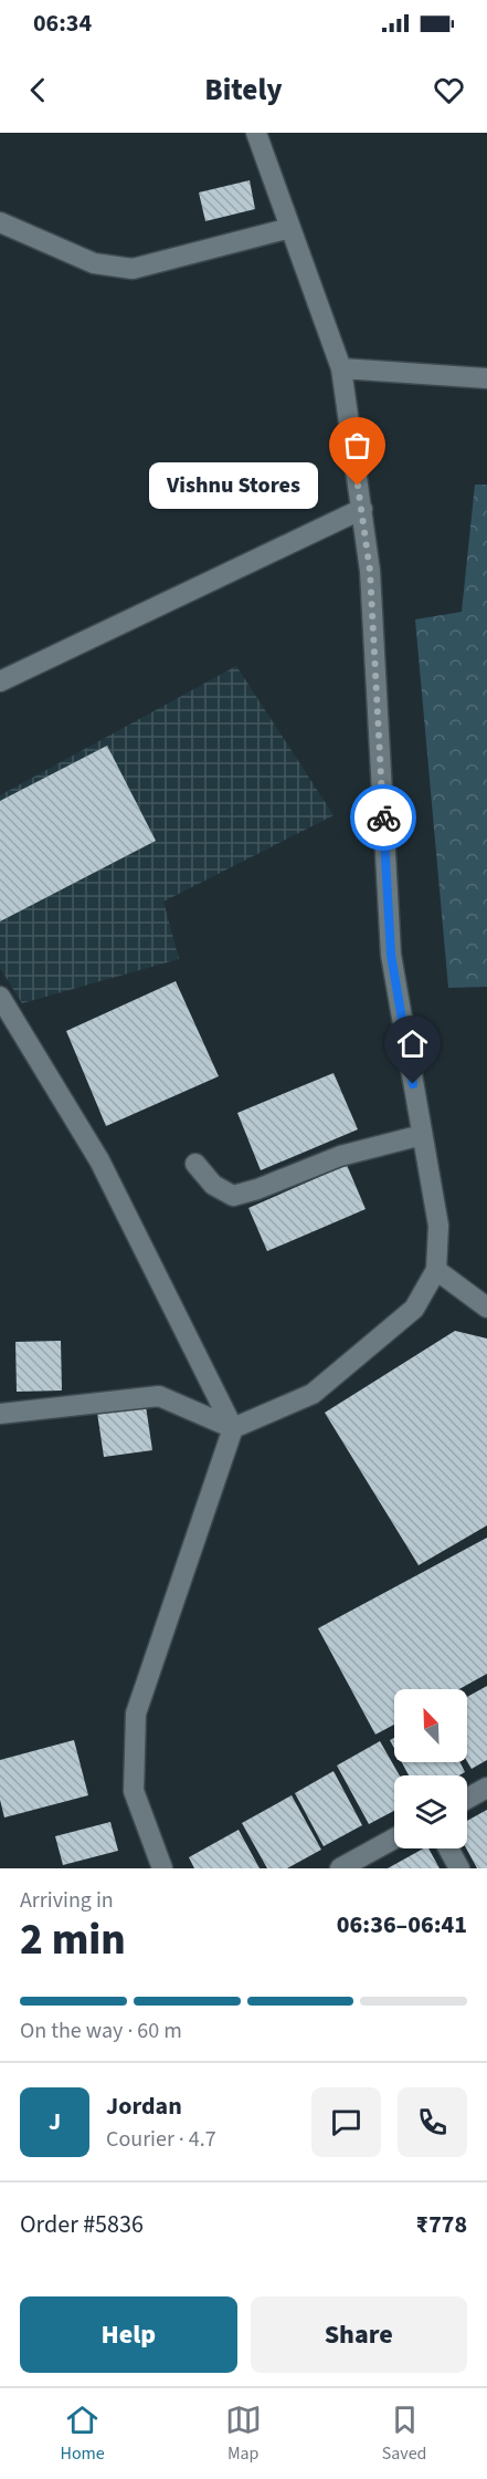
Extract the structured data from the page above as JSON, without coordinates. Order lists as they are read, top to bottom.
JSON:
{
  "places": ["Vishnu Stores"],
  "north": "top left",
  "page": {
    "status": "06:34",
    "header": "Bitely",
    "bubble": "Vishnu Stores",
    "heading": ["2 min", "Arriving in", "06:36–06:41"],
    "panel": [
      "Jordan",
      "Courier · 4.7",
      "Order #5836",
      "₹778"
    ],
    "bar": "On the way · 60 m",
    "round": "J",
    "buttons": ["Help", "Share"],
    "tabs": ["Home", "Map", "Saved"]
  }
}
